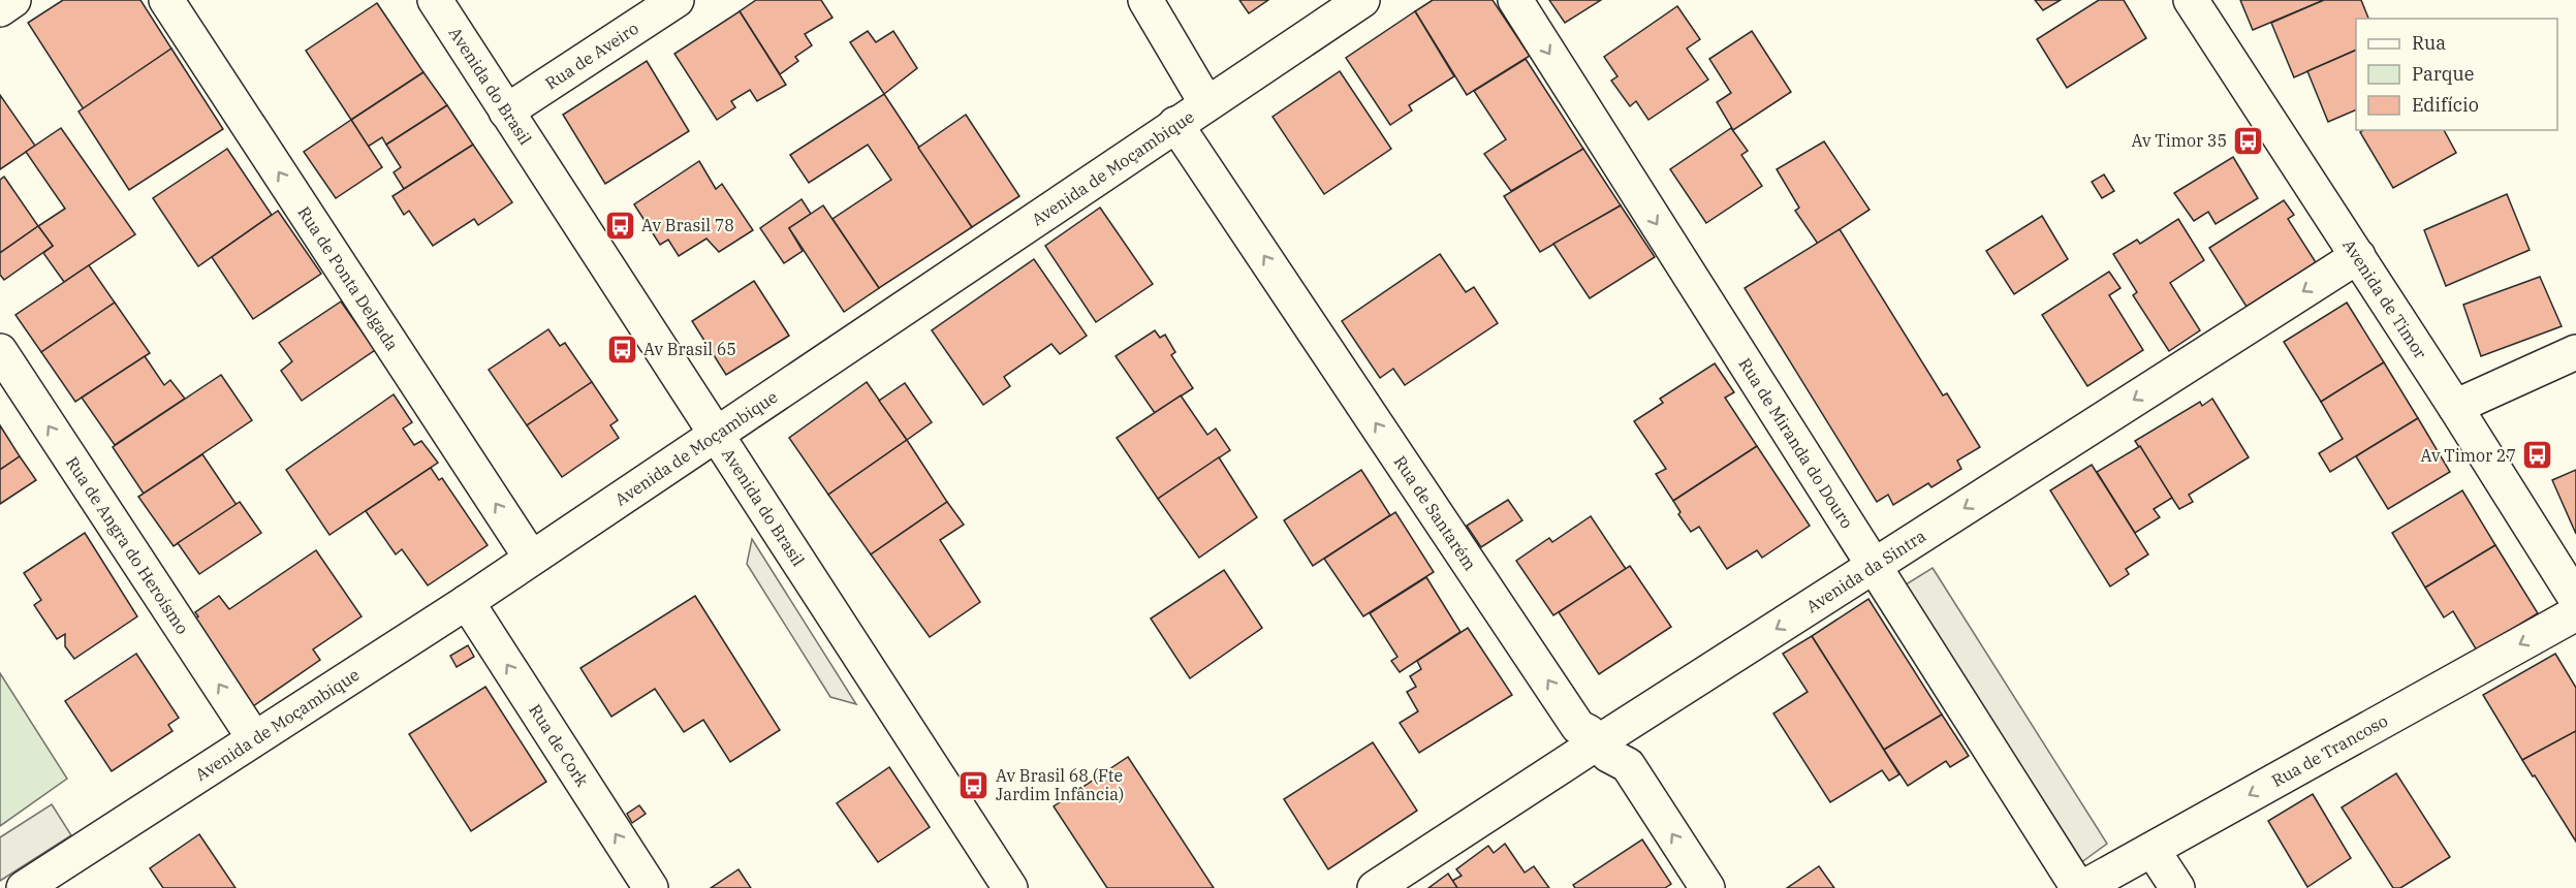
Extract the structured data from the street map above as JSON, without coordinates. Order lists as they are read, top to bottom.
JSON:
{
  "streets": {
    "street": [
      "Rua de Aveiro",
      "Avenida do Brasil",
      "Avenida de Moçambique",
      "Rua de Ponta Delgada",
      "Avenida de Timor",
      "Rua de Miranda do Douro",
      "Rua de Santarém",
      "Rua de Angra do Heroísmo",
      "Avenida da Sintra",
      "Rua de Cork",
      "Rua de Trancoso"
    ]
  },
  "crossings": [
    ["Rua de Aveiro", "Avenida do Brasil"],
    ["Avenida do Brasil", "Avenida de Moçambique"],
    ["Avenida de Moçambique", "Rua de Ponta Delgada"],
    ["Avenida de Moçambique", "Rua de Santarém"],
    ["Avenida de Moçambique", "Rua de Angra do Heroísmo"],
    ["Avenida de Moçambique", "Rua de Cork"],
    ["Avenida de Timor", "Avenida da Sintra"],
    ["Rua de Miranda do Douro", "Avenida da Sintra"],
    ["Rua de Miranda do Douro", "Rua de Trancoso"],
    ["Rua de Santarém", "Avenida da Sintra"]
  ],
  "one_way": [
    "Rua de Ponta Delgada",
    "Rua de Miranda do Douro",
    "Rua de Santarém",
    "Rua de Angra do Heroísmo",
    "Avenida da Sintra",
    "Rua de Cork",
    "Rua de Trancoso"
  ],
  "places": {
    "bus stop": [
      "Av Timor 35",
      "Av Brasil 78",
      "Av Brasil 65",
      "Av Timor 27",
      "Av Brasil 68 (Fte Jardim Infância)"
    ]
  },
  "legend": ["Rua", "Parque", "Edifício"]
}
